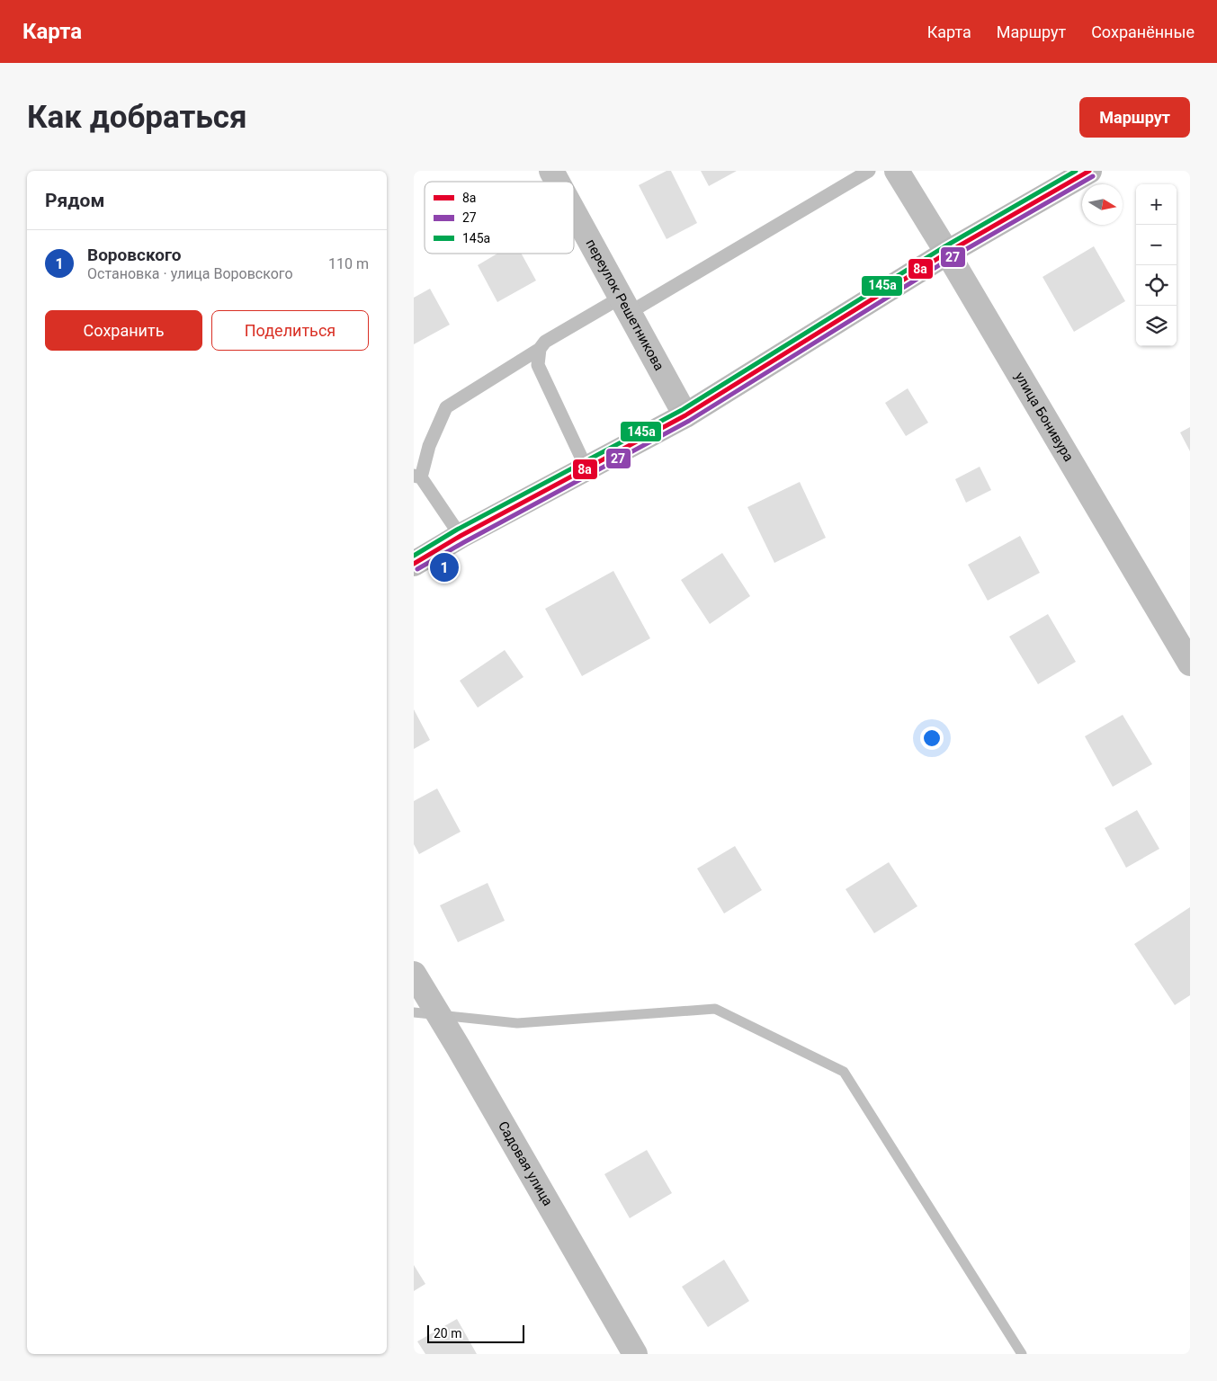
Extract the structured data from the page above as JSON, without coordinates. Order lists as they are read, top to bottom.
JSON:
{
  "streets": {
    "street": ["переулок Решетникова", "улица Бонивура", "Садовая улица"]
  },
  "lines": ["transit line 8а", "transit line 145а", "transit line 27"],
  "legend": ["8а", "27", "145а"],
  "scale_bar": "20 m",
  "north": "right",
  "page": {
    "header": "Карта",
    "nav": ["Карта", "Маршрут", "Сохранённые"],
    "buttons": [
      "Маршрут",
      ["Сохранить", "Поделиться"]
    ],
    "title": "Как добраться",
    "heading": "Рядом",
    "map_buttons": ["+", "−"],
    "list": [
      {
        "mark": "1",
        "name": "Воровского",
        "note": "Остановка · улица Воровского",
        "value": "110 m"
      }
    ],
    "pins": "1",
    "scale": "20 m"
  }
}
